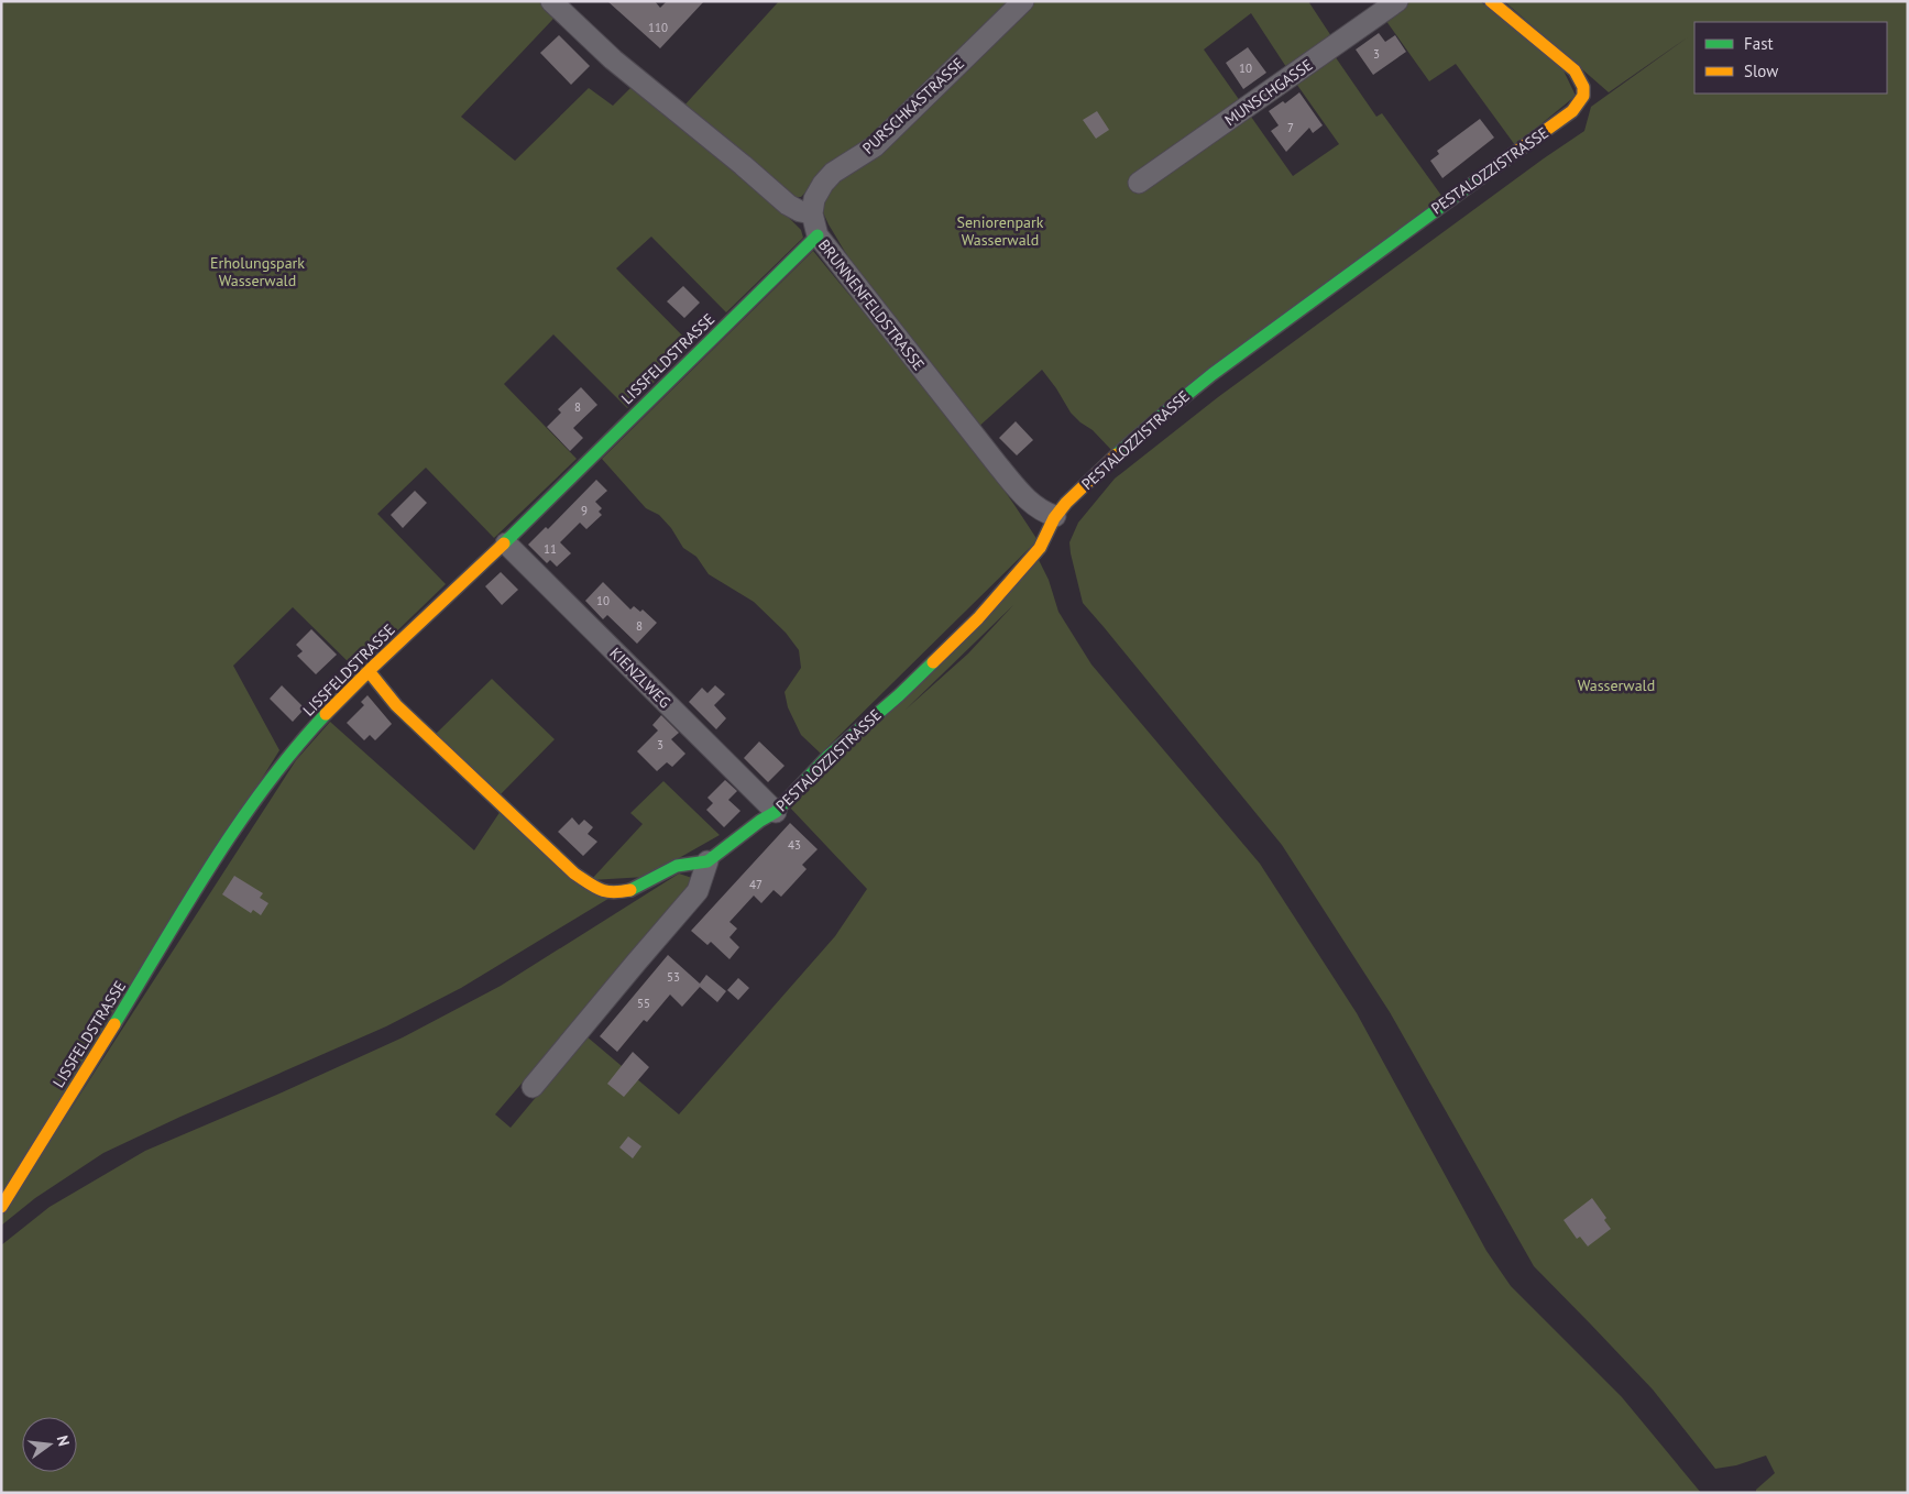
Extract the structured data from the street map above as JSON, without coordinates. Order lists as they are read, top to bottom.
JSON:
{
  "streets": {
    "street": [
      "MUNSCHGASSE",
      "PURSCHKASTRASSE",
      "PESTALOZZISTRASSE",
      "BRUNNENFELDSTRASSE",
      "LISSFELDSTRASSE",
      "KIENZLWEG"
    ]
  },
  "crossings": [
    ["PURSCHKASTRASSE", "BRUNNENFELDSTRASSE"],
    ["PESTALOZZISTRASSE", "BRUNNENFELDSTRASSE"],
    ["PESTALOZZISTRASSE", "LISSFELDSTRASSE"],
    ["PESTALOZZISTRASSE", "KIENZLWEG"],
    ["BRUNNENFELDSTRASSE", "LISSFELDSTRASSE"],
    ["LISSFELDSTRASSE", "KIENZLWEG"]
  ],
  "parks": ["Seniorenpark Wasserwald", "Erholungspark Wasserwald", "Wasserwald"],
  "house_numbers": [
    "110",
    "3",
    "10",
    "7",
    "8",
    "9",
    "11",
    "10",
    "8",
    "3",
    "43",
    "47",
    "53",
    "55"
  ],
  "legend": ["Fast", "Slow"],
  "north": "right"
}
